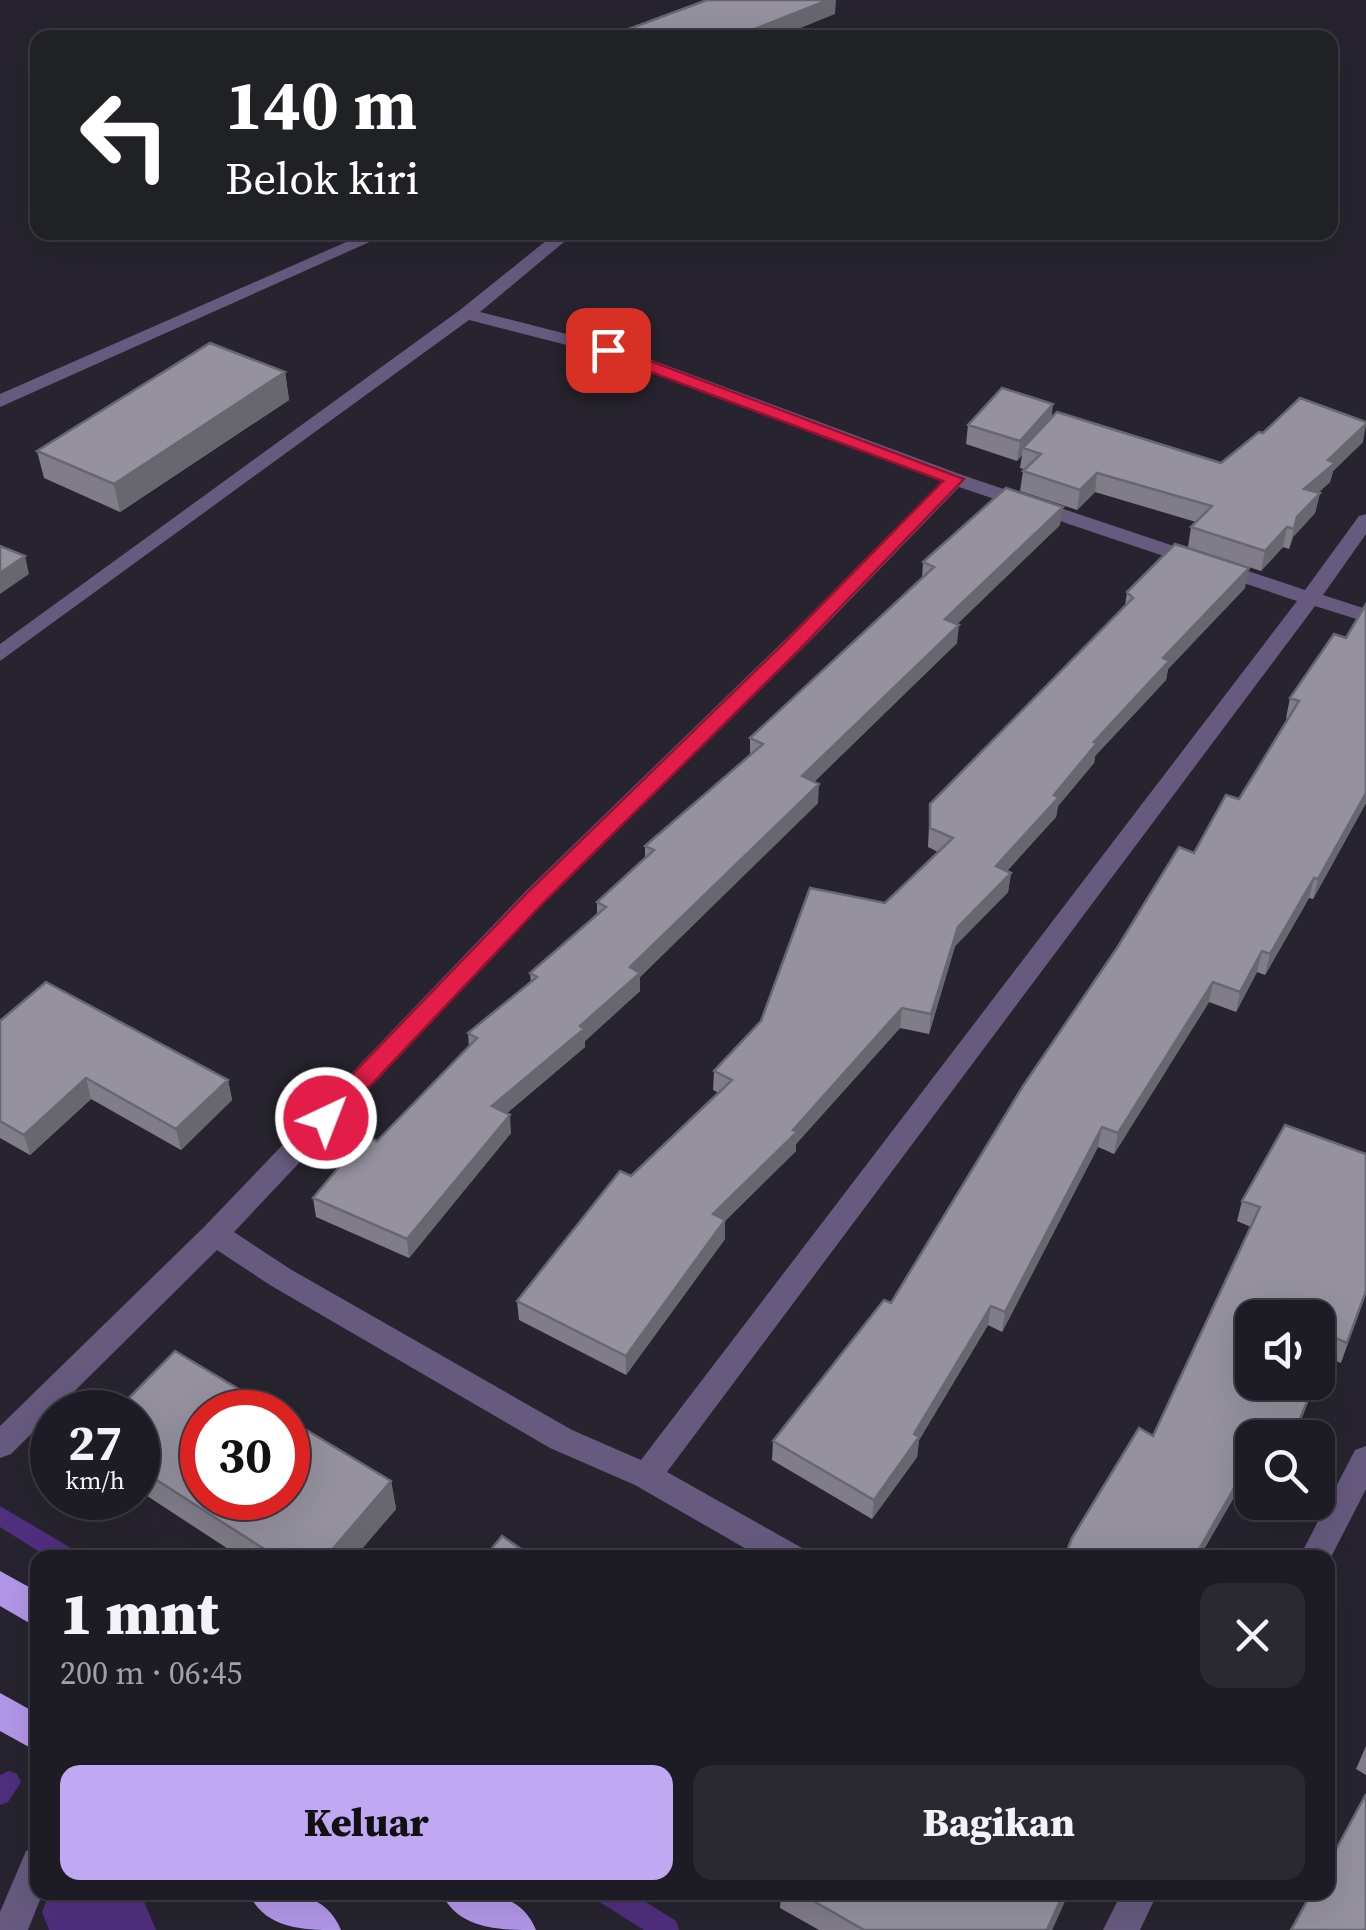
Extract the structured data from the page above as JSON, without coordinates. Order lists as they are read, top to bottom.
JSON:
{
  "page": {
    "turn": ["140 m", "Belok kiri"],
    "speed": "27 km/h",
    "limit": "30",
    "heading": ["1 mnt", "200 m · 06:45"],
    "buttons": ["Keluar", "Bagikan"]
  }
}
